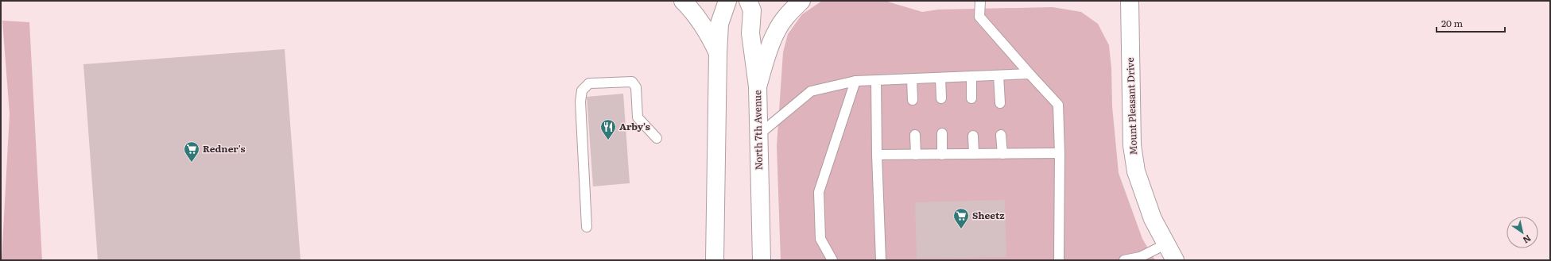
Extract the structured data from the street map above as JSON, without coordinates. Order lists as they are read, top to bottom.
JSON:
{
  "streets": {
    "main road": ["Mount Pleasant Drive", "North 7th Avenue"]
  },
  "places": {
    "restaurant": ["Arby's"],
    "supermarket": ["Redner's", "Sheetz"]
  },
  "scale_bar": "20 m",
  "north": "bottom right"
}
